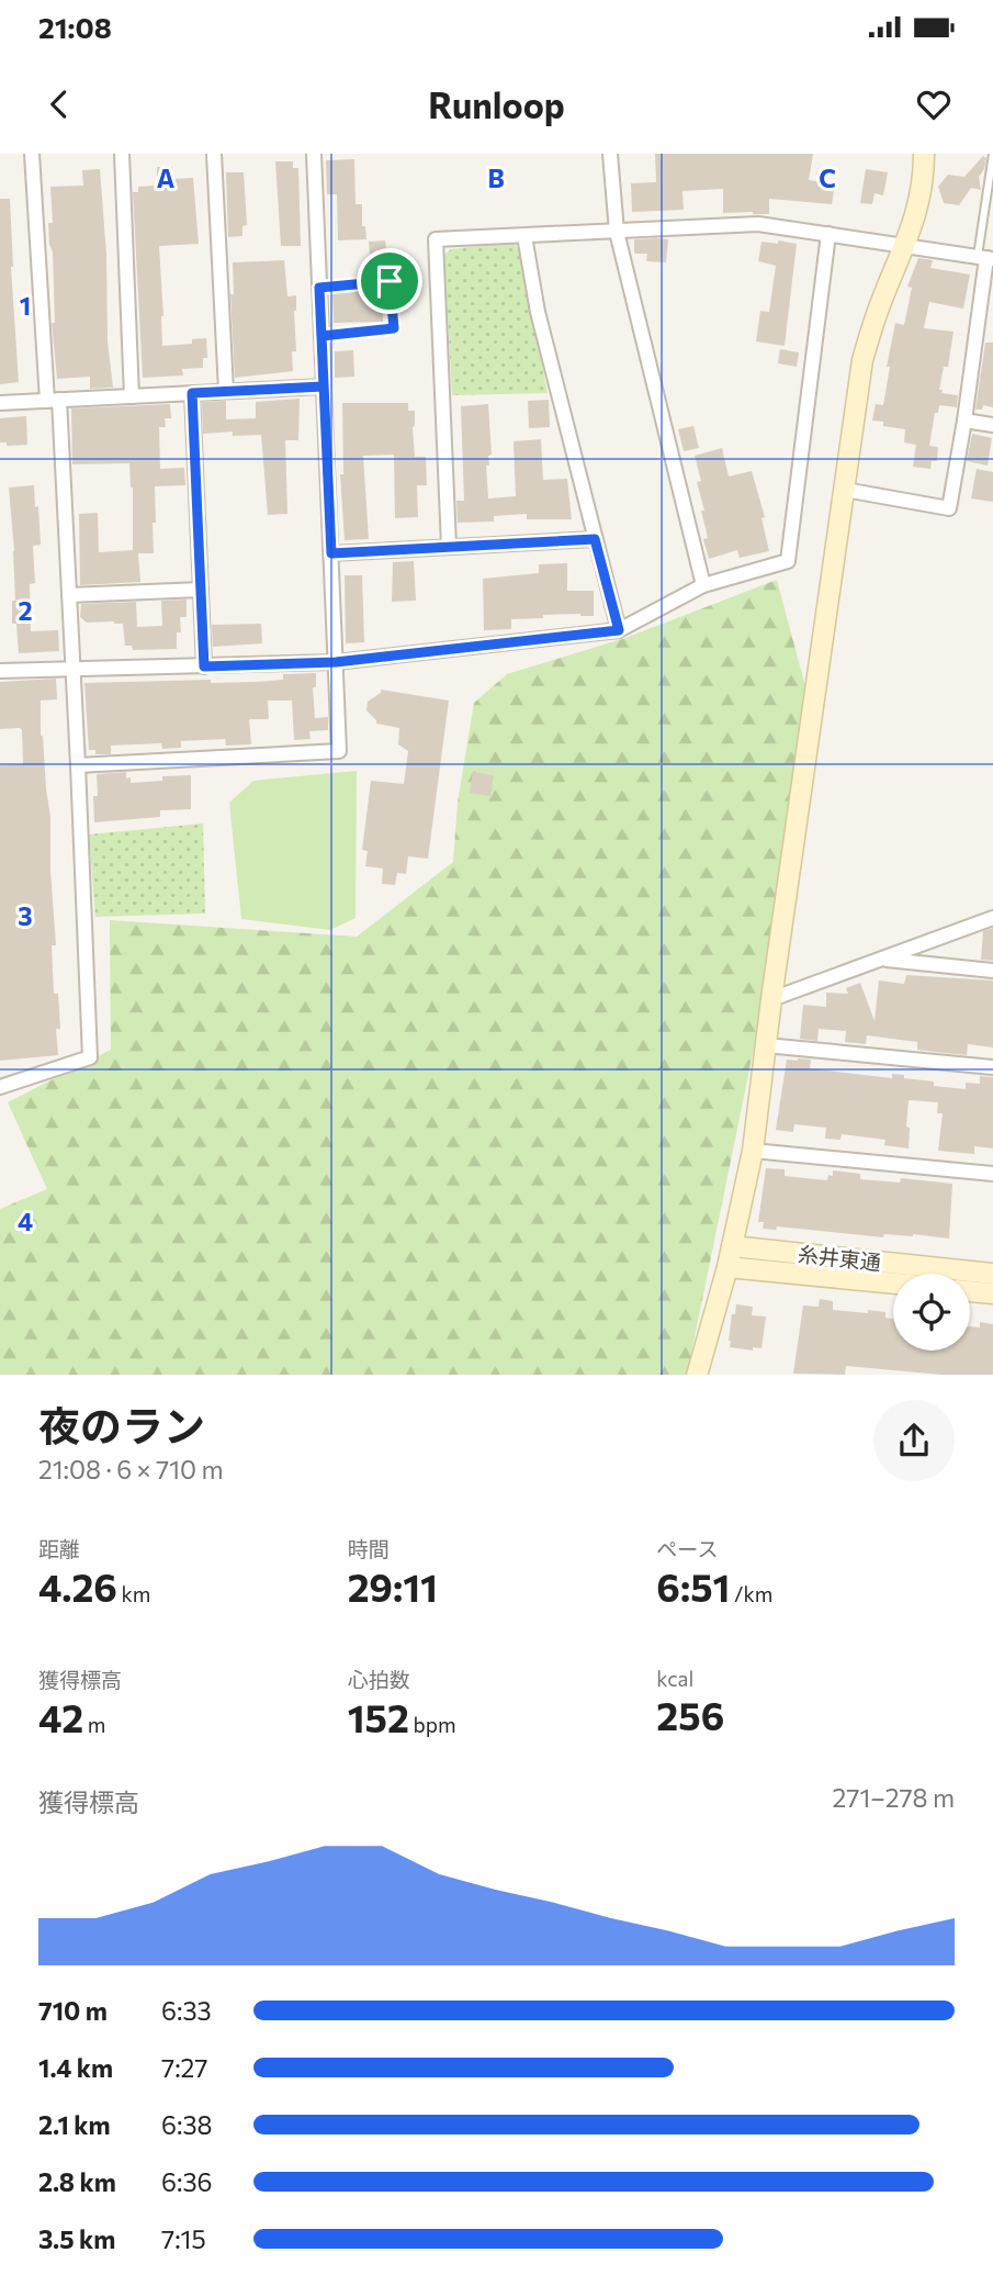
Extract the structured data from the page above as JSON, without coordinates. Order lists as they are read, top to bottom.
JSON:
{
  "streets": {
    "street": ["糸井東通"]
  },
  "page": {
    "status": "21:08",
    "header": "Runloop",
    "heading": ["夜のラン", "21:08 · 6 × 710 m"],
    "stats": [
      ["距離", "4.26 km"],
      ["時間", "29:11"],
      ["ペース", "6:51 /km"],
      ["獲得標高", "42 m"],
      ["心拍数", "152 bpm"],
      ["kcal", "256"]
    ],
    "chart": ["獲得標高", "271–278 m"],
    "list": [
      {
        "name": "710 m",
        "note": "6:33"
      },
      {
        "name": "1.4 km",
        "note": "7:27"
      },
      {
        "name": "2.1 km",
        "note": "6:38"
      },
      {
        "name": "2.8 km",
        "note": "6:36"
      },
      {
        "name": "3.5 km",
        "note": "7:15"
      }
    ]
  },
  "grid": {
    "columns": ["A", "B", "C"],
    "rows": [
      "1",
      "2",
      "3",
      "4"
    ]
  }
}
